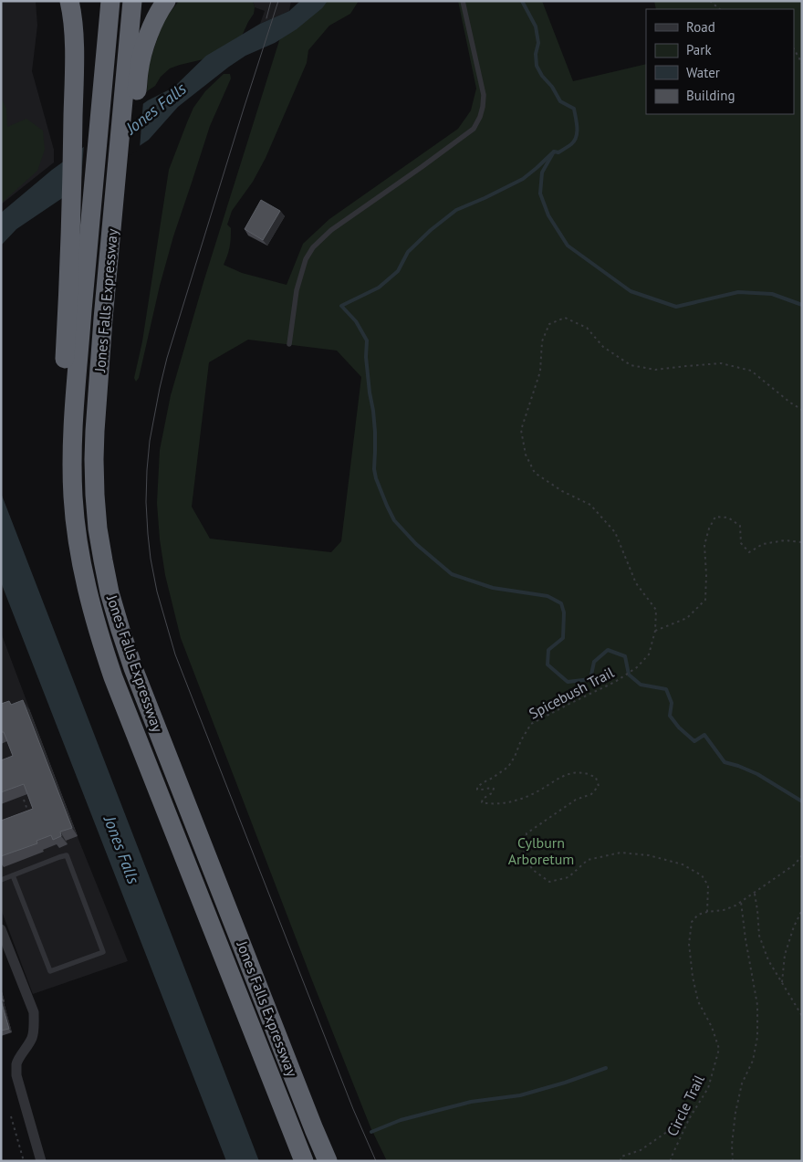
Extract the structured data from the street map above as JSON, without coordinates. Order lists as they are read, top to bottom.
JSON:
{
  "streets": {
    "highway": ["Jones Falls Expressway"],
    "path": ["Spicebush Trail", "Circle Trail"]
  },
  "crossings": [
    ["Spicebush Trail", "Circle Trail"]
  ],
  "water": ["Jones Falls"],
  "parks": ["Cylburn Arboretum"],
  "legend": [
    "Road",
    "Park",
    "Water",
    "Building"
  ]
}
